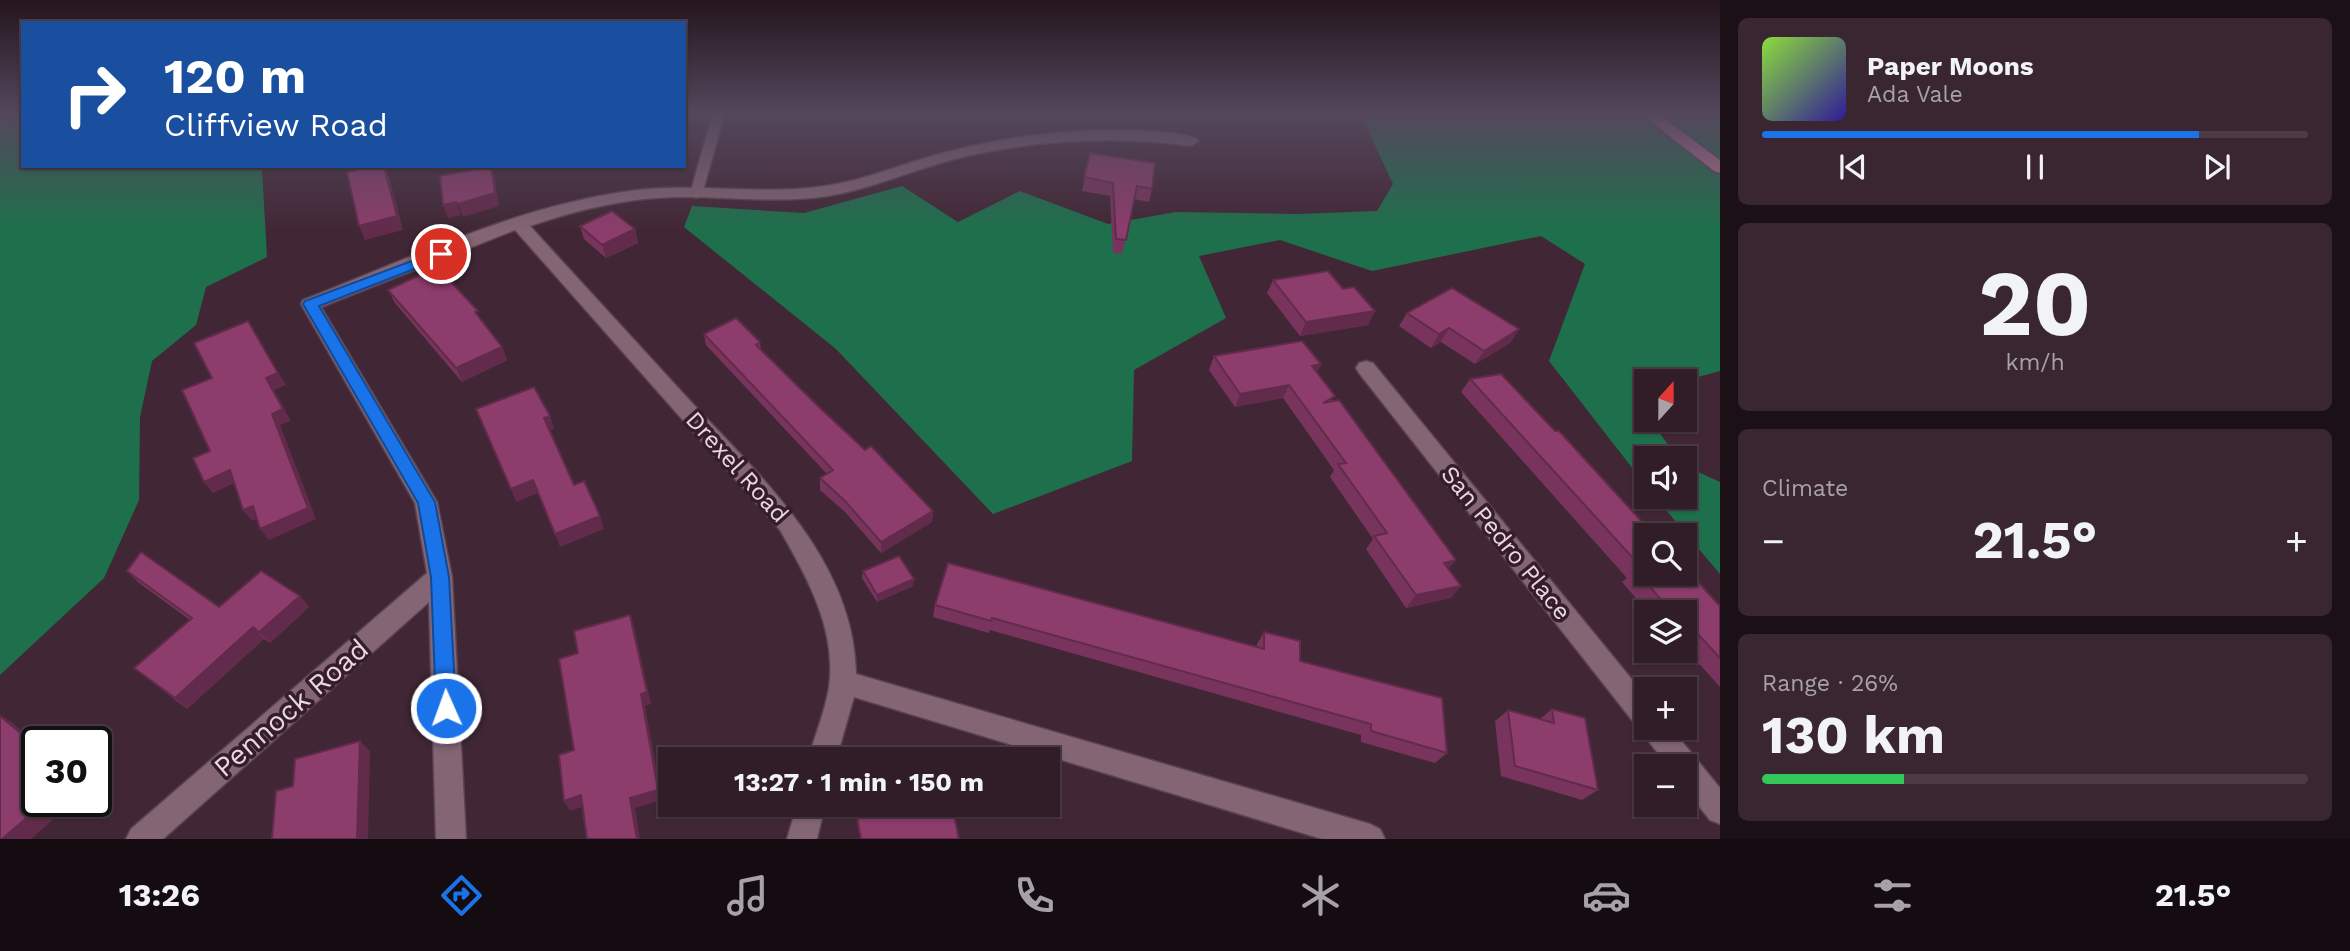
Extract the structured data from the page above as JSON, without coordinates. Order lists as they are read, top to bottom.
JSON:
{
  "streets": {
    "street": ["Drexel Road", "San Pedro Place", "Pennock Road"]
  },
  "north": "top",
  "page": {
    "turn": ["120 m", "Cliffview Road"],
    "song": ["Paper Moons", "Ada Vale"],
    "tile": [
      ["20", "km/h"],
      "Climate",
      ["Range · 26%", "130 km"]
    ],
    "map_buttons": ["+", "−"],
    "heat": ["−", "21.5°", "+"],
    "limit": "30",
    "trip": "13:27 · 1 min · 150 m",
    "tabs": ["13:26", "21.5°"]
  }
}
